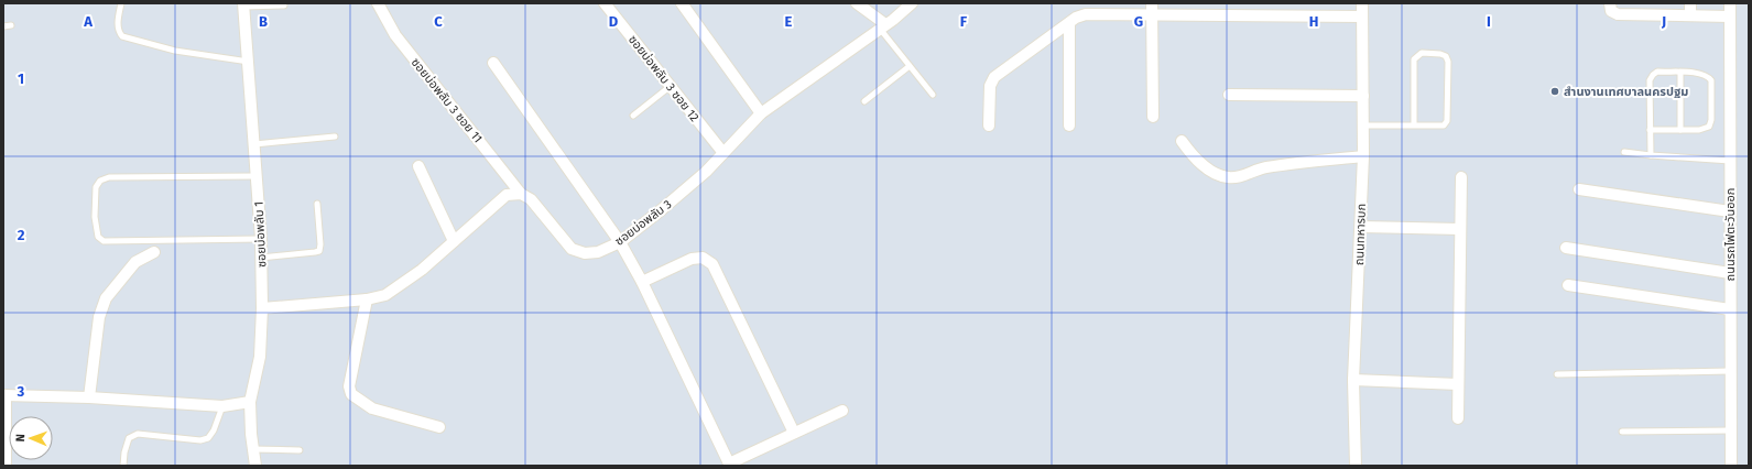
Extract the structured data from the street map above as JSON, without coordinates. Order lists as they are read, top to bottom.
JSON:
{
  "streets": {
    "street": [
      "ซอยบ่อพลับ 3 ซอย 12",
      "ซอยบ่อพลับ 3 ซอย 11",
      "ซอยบ่อพลับ 3",
      "ซอยบ่อพลับ 1",
      "ถนนทหารบก",
      "ถนนรถไฟตะวันออก"
    ]
  },
  "crossings": [
    ["ซอยบ่อพลับ 3 ซอย 12", "ซอยบ่อพลับ 3"],
    ["ซอยบ่อพลับ 3 ซอย 11", "ซอยบ่อพลับ 3"]
  ],
  "places": ["สำนงานเทศบาลนครปฐม"],
  "north": "left",
  "grid": {
    "columns": [
      "A",
      "B",
      "C",
      "D",
      "E",
      "F",
      "G",
      "H",
      "I",
      "J"
    ],
    "rows": ["1", "2", "3"]
  }
}
